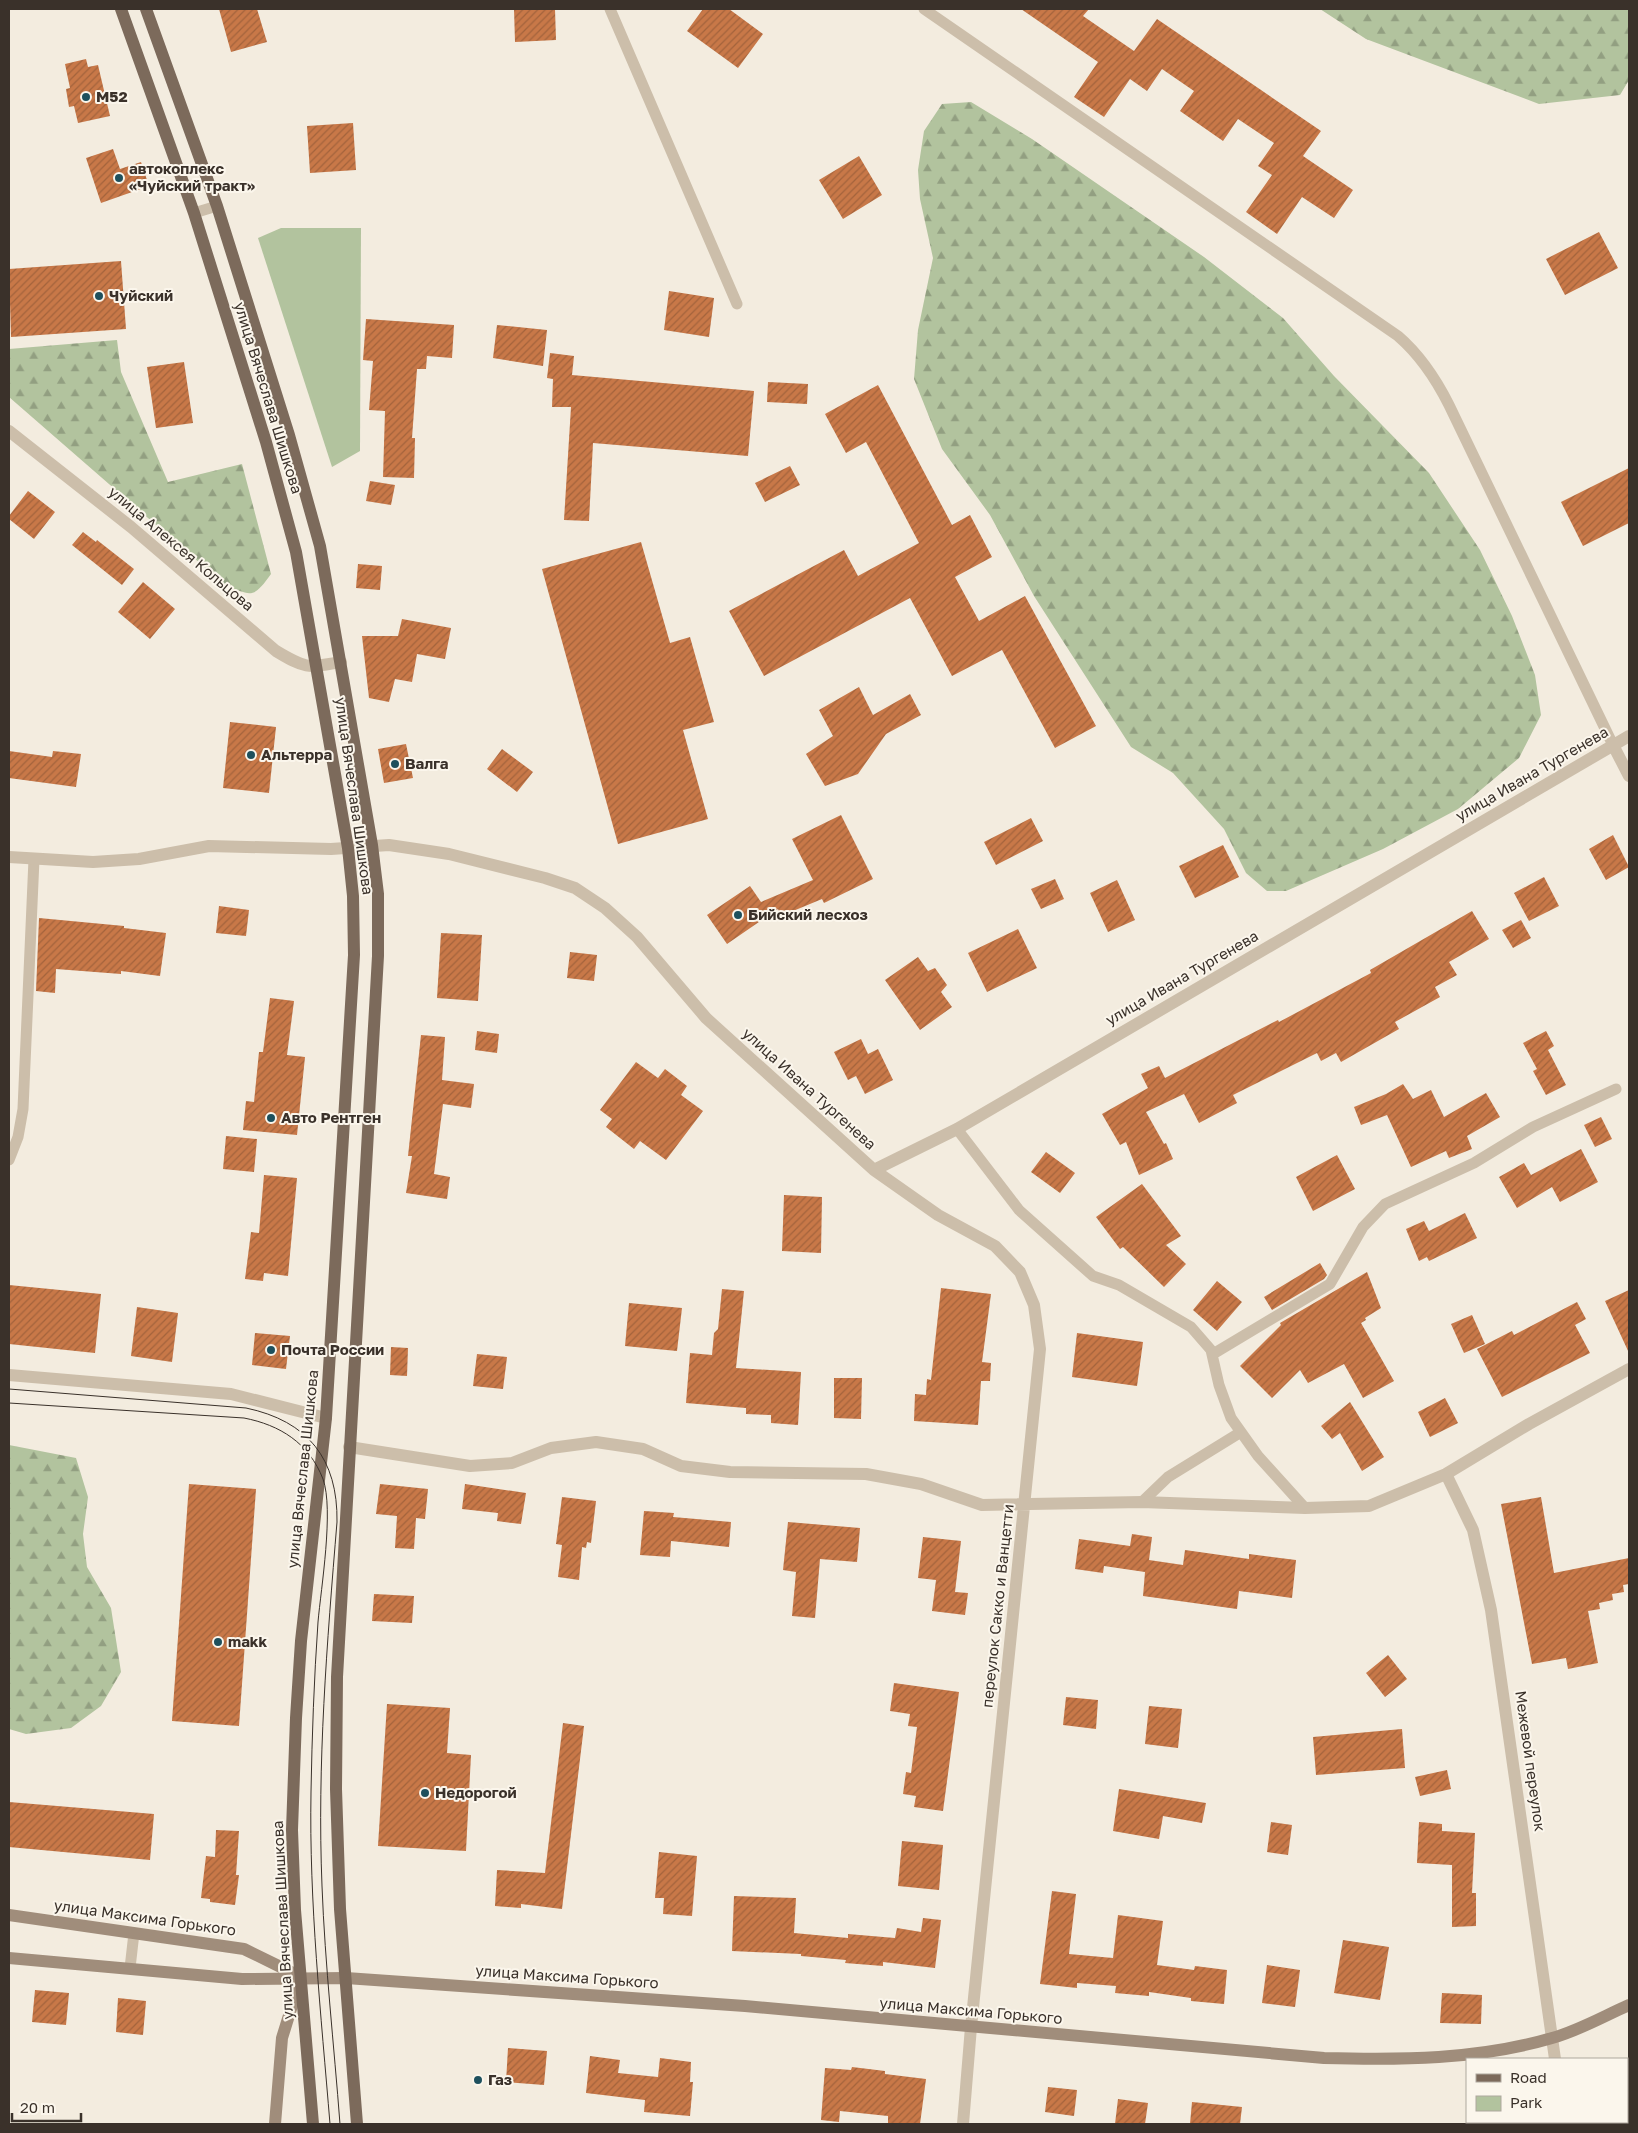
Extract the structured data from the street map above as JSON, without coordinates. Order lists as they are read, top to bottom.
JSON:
{
  "streets": {
    "main road": ["улица Вячеслава Шишкова", "улица Максима Горького"],
    "street": [
      "улица Алексея Кольцова",
      "улица Ивана Тургенева",
      "переулок Сакко и Ванцетти",
      "Межевой переулок"
    ]
  },
  "crossings": [
    ["улица Вячеслава Шишкова", "улица Алексея Кольцова"],
    ["улица Вячеслава Шишкова", "улица Ивана Тургенева"],
    ["улица Вячеслава Шишкова", "улица Максима Горького"],
    ["улица Ивана Тургенева", "переулок Сакко и Ванцетти"],
    ["переулок Сакко и Ванцетти", "улица Максима Горького"],
    ["Межевой переулок", "улица Максима Горького"]
  ],
  "places": [
    "М52",
    "автокоплекс «Чуйский тракт»",
    "Чуйский",
    "Альтерра",
    "Валга",
    "Бийский лесхоз",
    "Авто Рентген",
    "Почта России",
    "makk",
    "Недорогой",
    "Газ"
  ],
  "legend": ["Road", "Park"],
  "scale_bar": "20 m"
}
